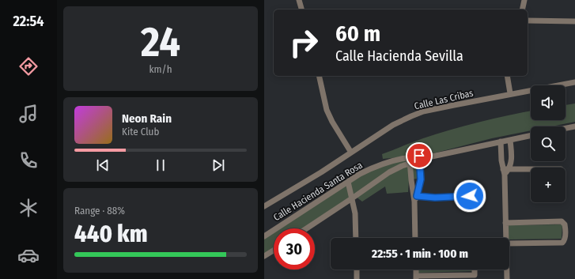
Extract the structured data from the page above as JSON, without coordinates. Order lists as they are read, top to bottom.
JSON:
{
  "streets": {
    "street": ["Calle Las Cribas", "Calle Hacienda Santa Rosa"]
  },
  "page": {
    "tabs": "22:54",
    "tile": [
      ["24", "km/h"],
      ["Range · 88%", "440 km"]
    ],
    "turn": ["60 m", "Calle Hacienda Sevilla"],
    "map_buttons": "+",
    "song": ["Neon Rain", "Kite Club"],
    "limit": "30",
    "trip": "22:55 · 1 min · 100 m"
  }
}
